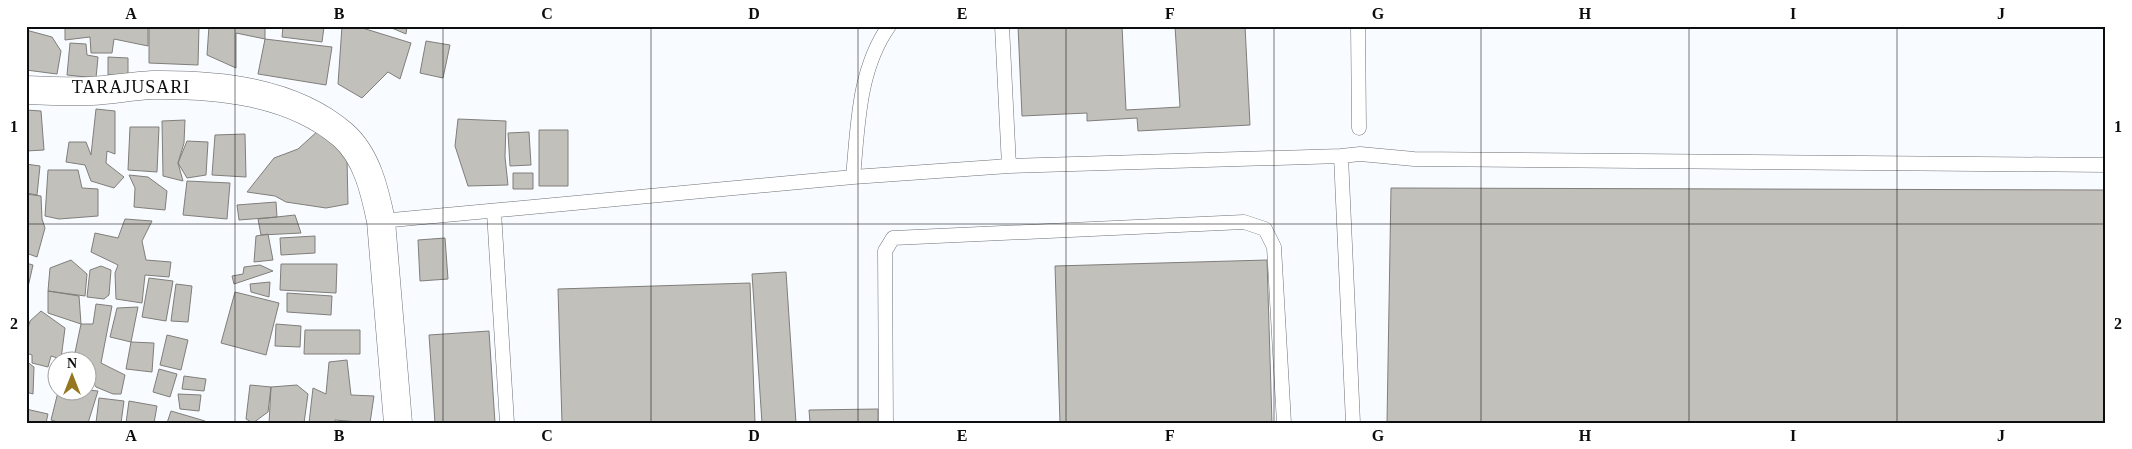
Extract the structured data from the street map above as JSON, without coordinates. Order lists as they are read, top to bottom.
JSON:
{
  "districts": ["TARAJUSARI"],
  "north": "top",
  "grid": {
    "columns": [
      "A",
      "B",
      "C",
      "D",
      "E",
      "F",
      "G",
      "H",
      "I",
      "J"
    ],
    "rows": ["1", "2"]
  }
}
